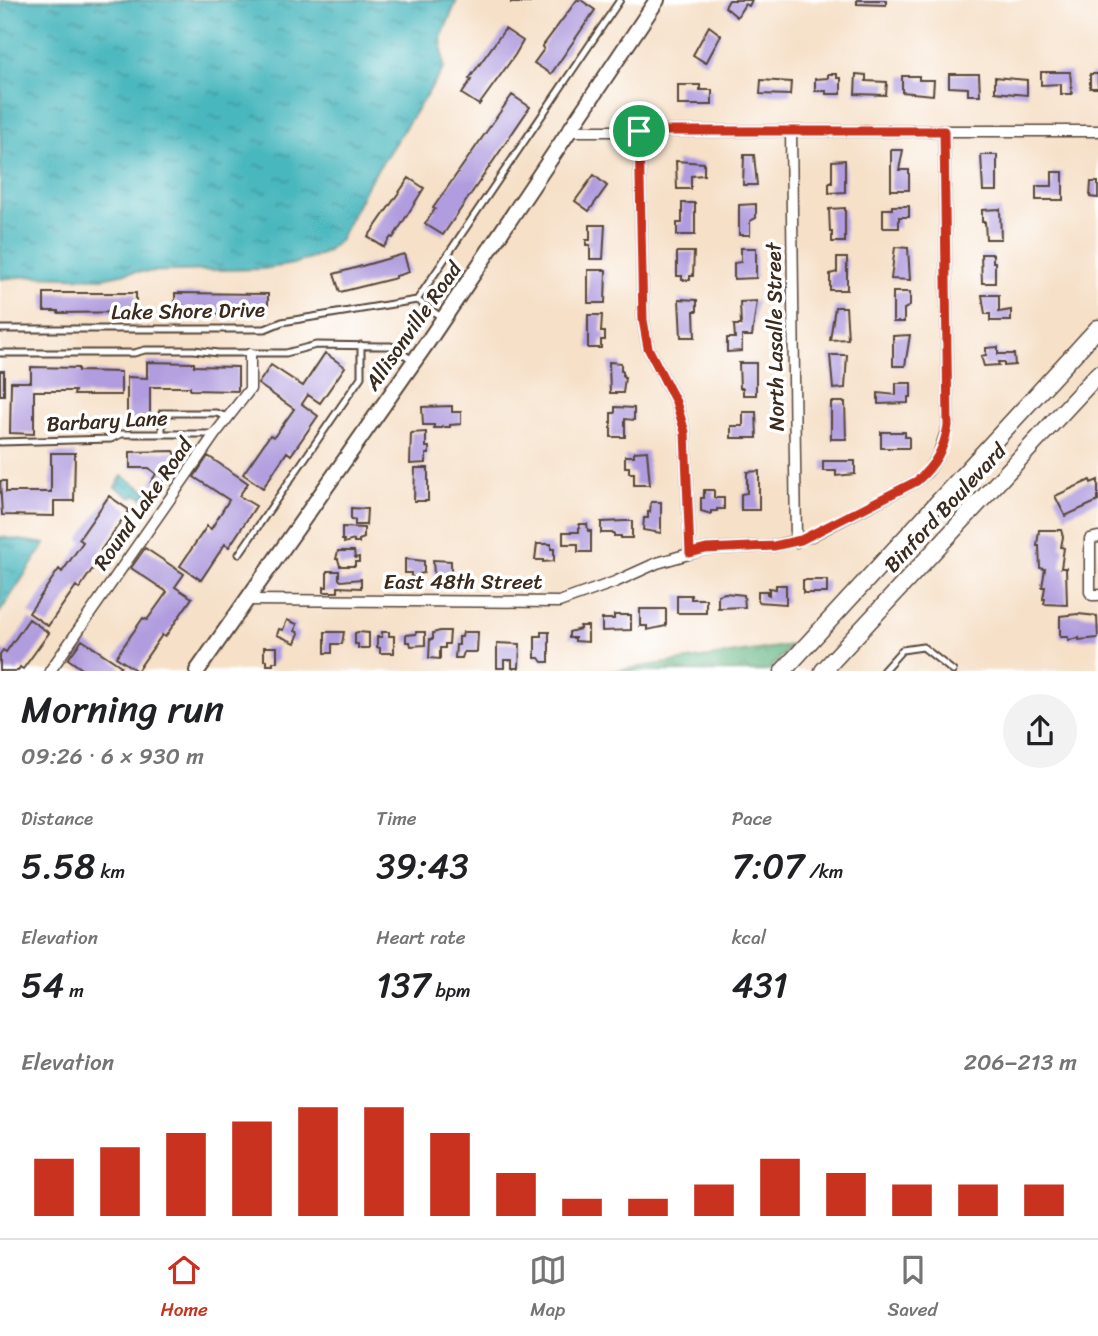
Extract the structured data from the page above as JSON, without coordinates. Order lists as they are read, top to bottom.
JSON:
{
  "streets": {
    "main road": ["Allisonville Road", "Binford Boulevard"],
    "street": ["North Lasalle Street", "Round Lake Road", "East 48th Street"],
    "lane": ["Lake Shore Drive", "Barbary Lane"]
  },
  "crossings": [
    ["Allisonville Road", "East 48th Street"],
    ["North Lasalle Street", "East 48th Street"],
    ["Barbary Lane", "Round Lake Road"]
  ],
  "page": {
    "heading": ["Morning run", "09:26 · 6 × 930 m"],
    "stats": [
      ["Distance", "5.58 km"],
      ["Time", "39:43"],
      ["Pace", "7:07 /km"],
      ["Elevation", "54 m"],
      ["Heart rate", "137 bpm"],
      ["kcal", "431"]
    ],
    "chart": ["Elevation", "206–213 m"],
    "tabs": ["Home", "Map", "Saved"]
  }
}
